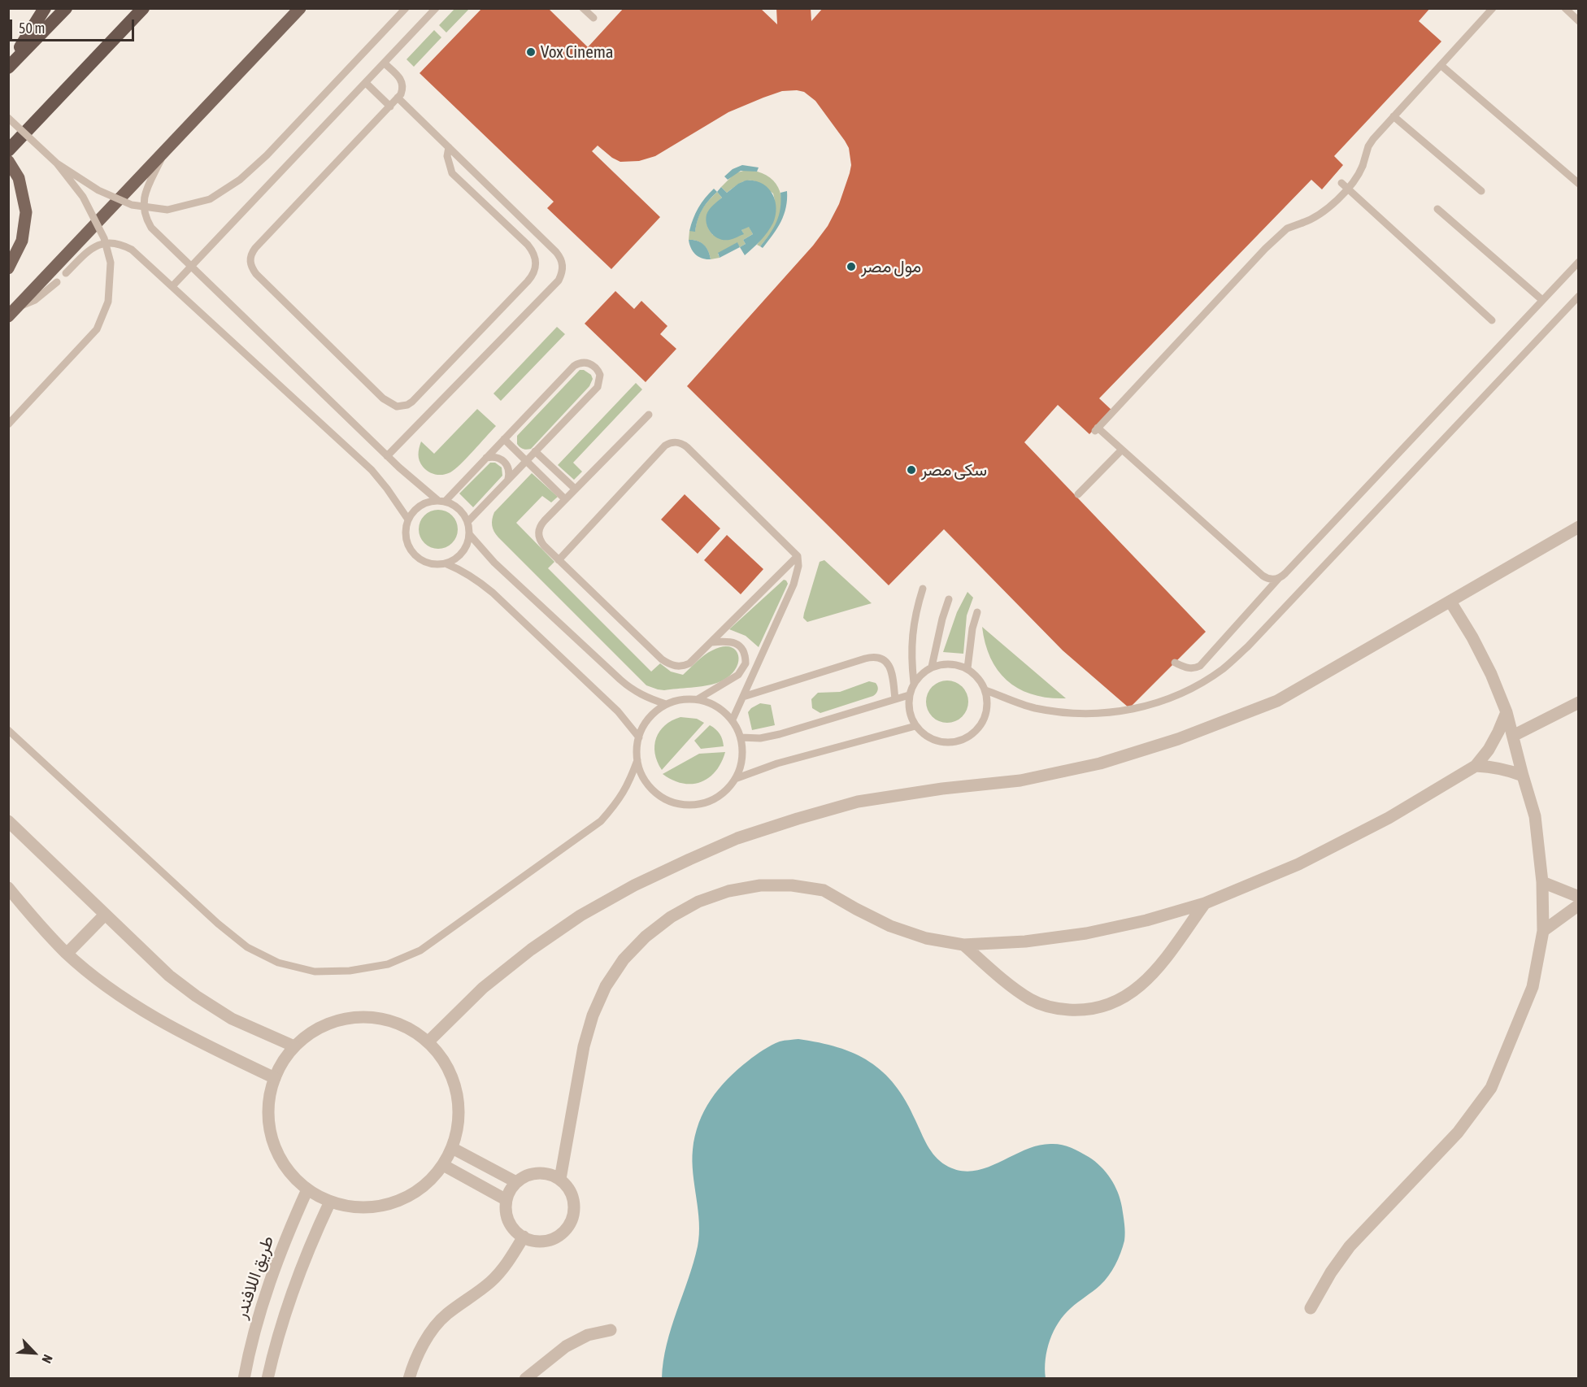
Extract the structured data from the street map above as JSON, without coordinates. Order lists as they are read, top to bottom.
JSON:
{
  "streets": {
    "street": ["طريق اللافندر"]
  },
  "places": ["Vox Cinema", "مول مصر", "سكى مصر"],
  "scale_bar": "50 m",
  "north": "bottom right"
}
